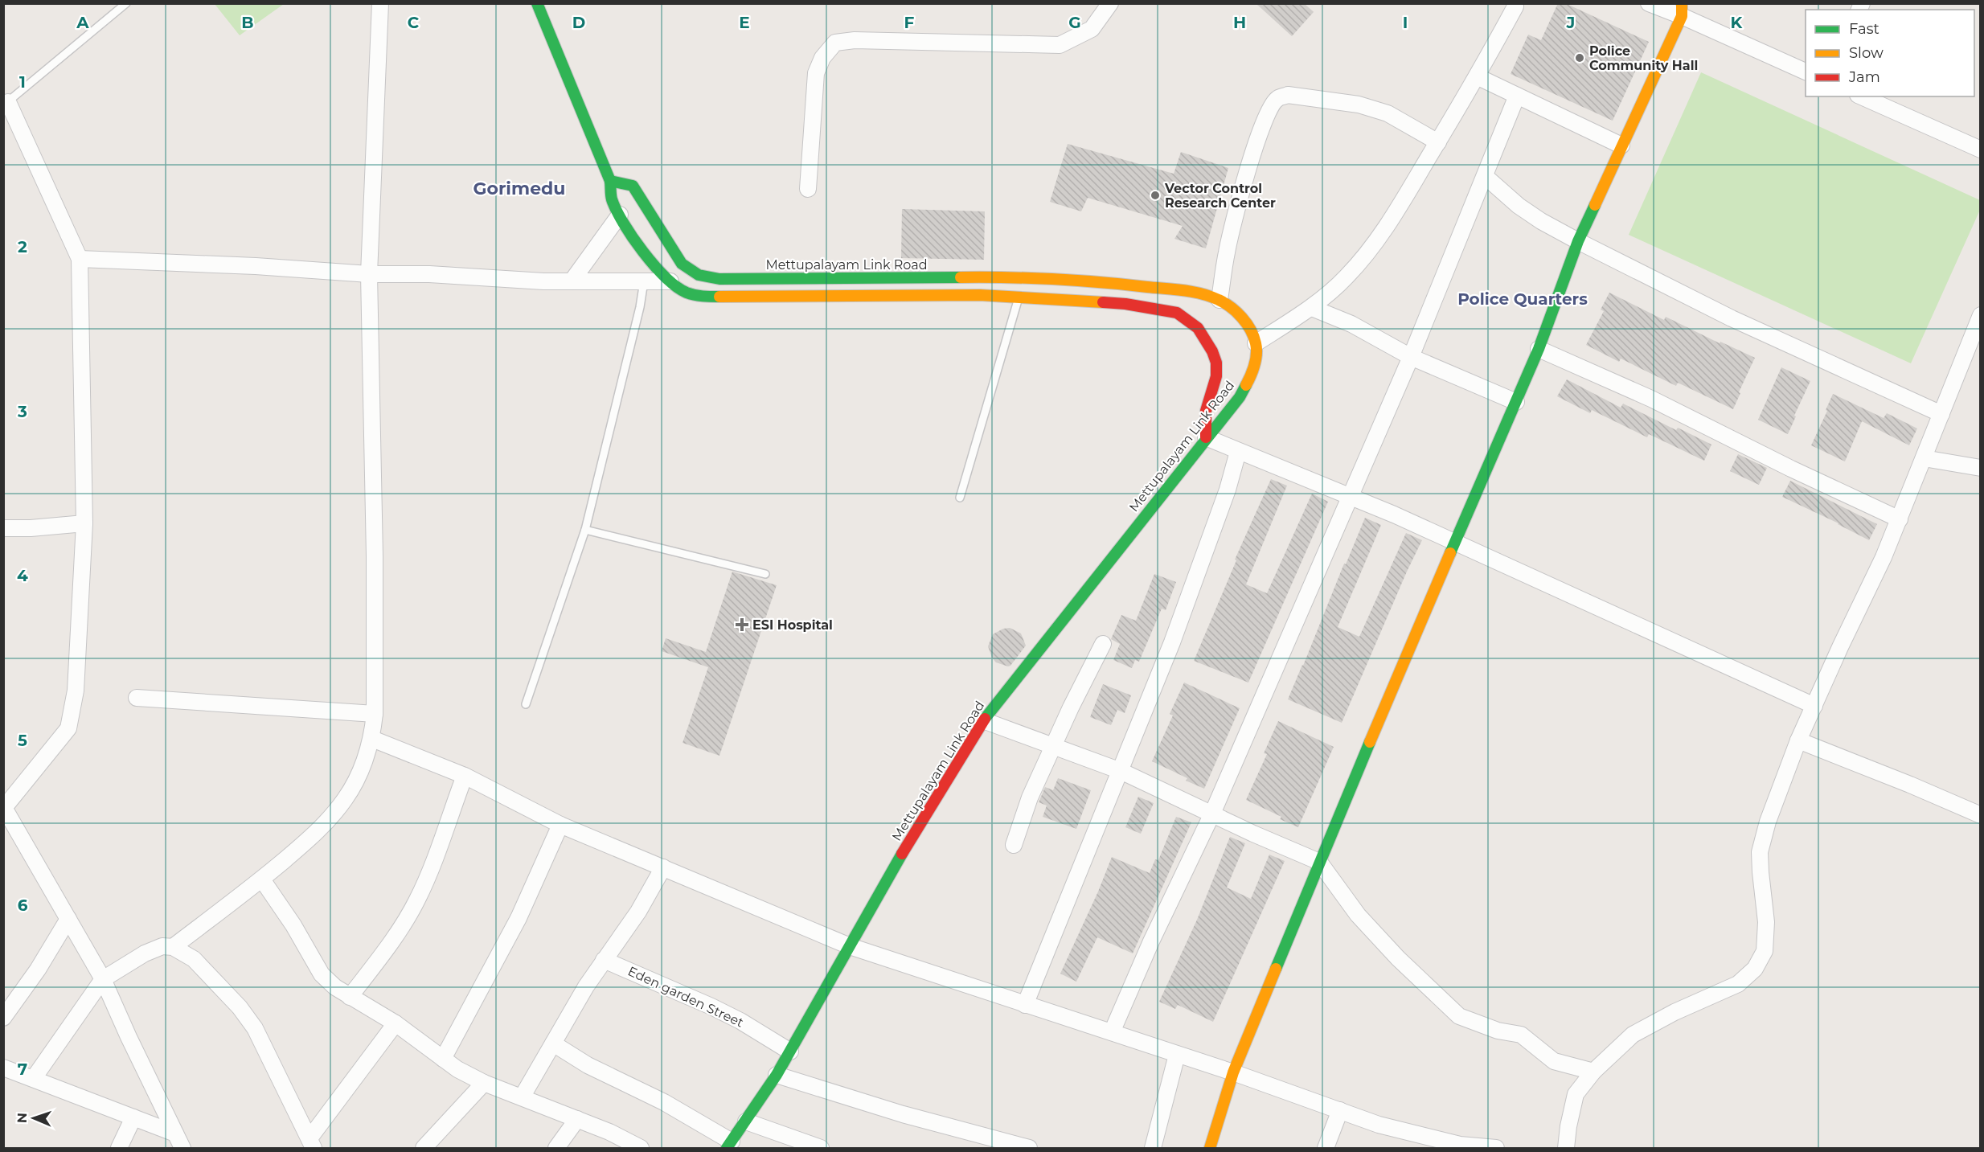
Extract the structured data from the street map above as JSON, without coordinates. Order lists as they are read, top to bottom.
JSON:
{
  "streets": {
    "street": ["Mettupalayam Link Road", "Eden garden Street"]
  },
  "crossings": [
    ["Mettupalayam Link Road", "Eden garden Street"]
  ],
  "districts": ["Gorimedu", "Police Quarters"],
  "places": {
    "other": ["Police Community Hall", "Vector Control Research Center"],
    "health": ["ESI Hospital"]
  },
  "legend": ["Fast", "Slow", "Jam"],
  "north": "left",
  "grid": {
    "columns": [
      "A",
      "B",
      "C",
      "D",
      "E",
      "F",
      "G",
      "H",
      "I",
      "J",
      "K"
    ],
    "rows": [
      "1",
      "2",
      "3",
      "4",
      "5",
      "6",
      "7"
    ]
  }
}
